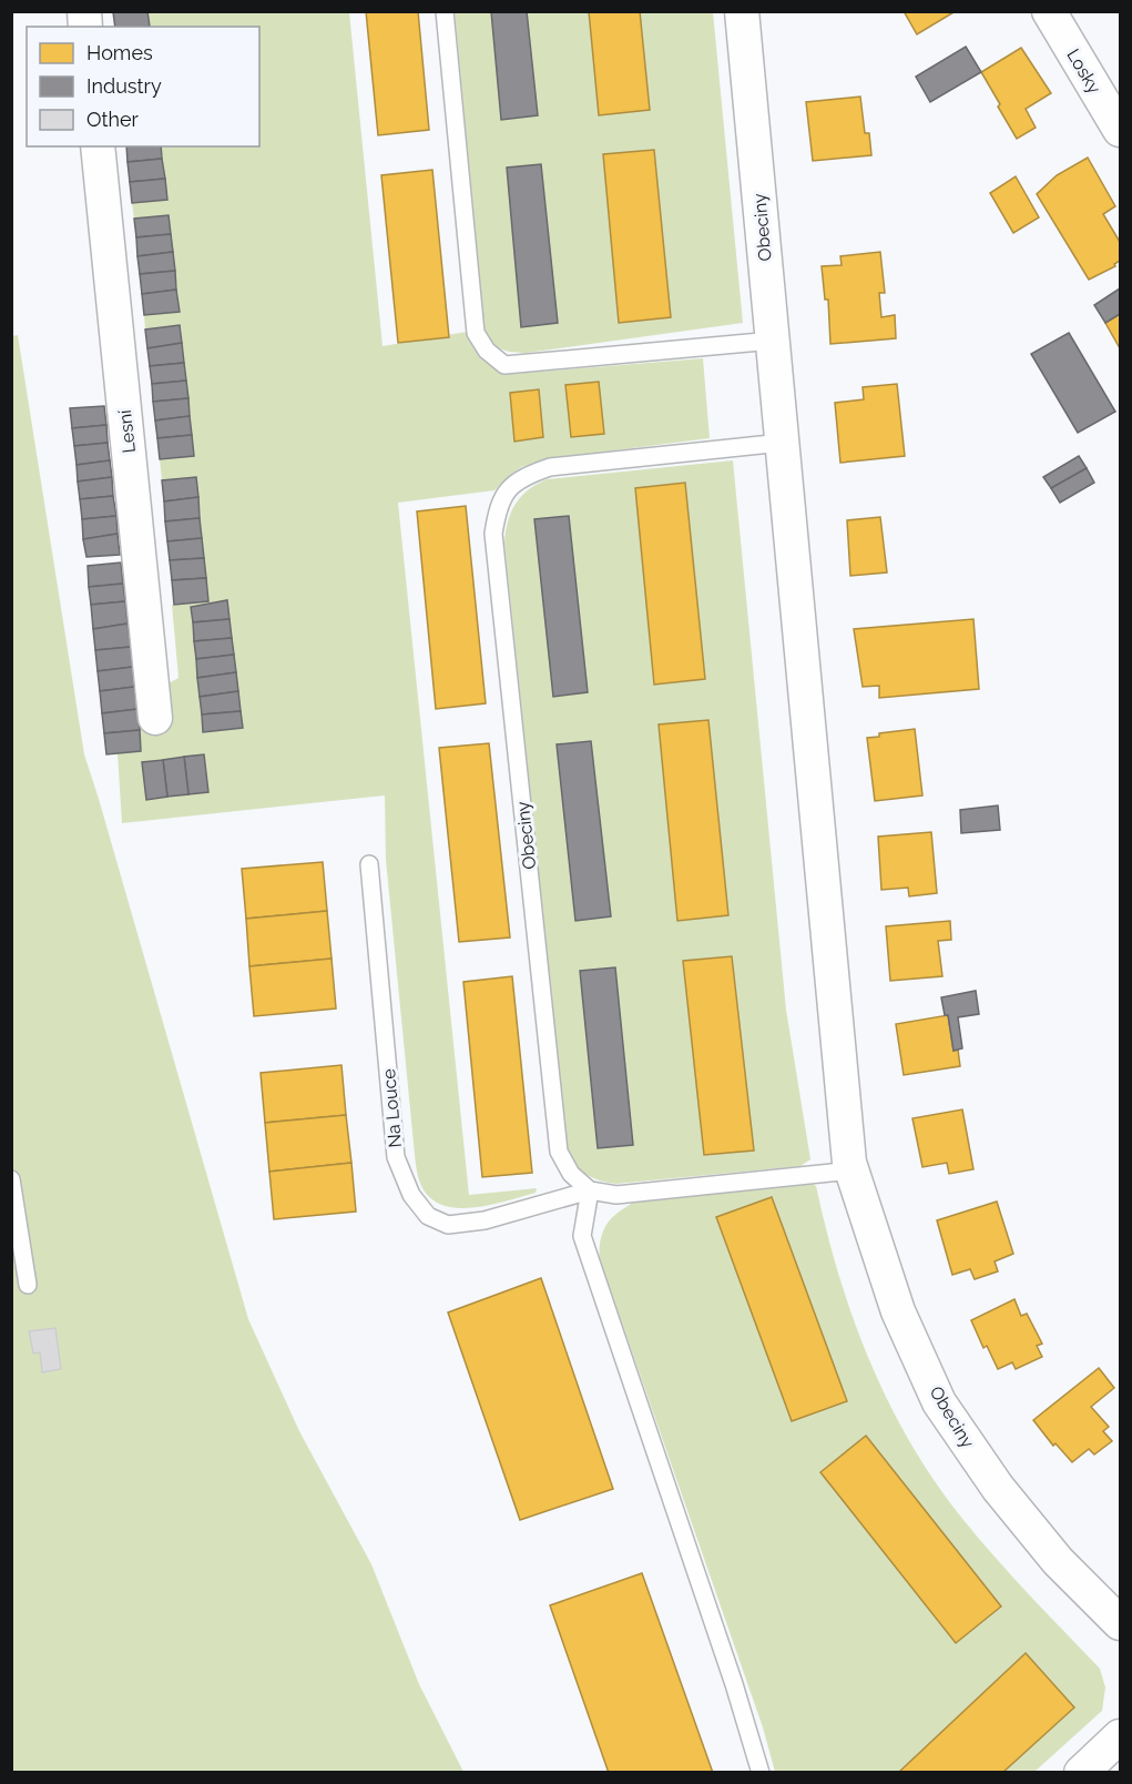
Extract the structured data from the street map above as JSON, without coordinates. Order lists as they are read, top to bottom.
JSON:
{
  "streets": {
    "street": ["Losky", "Obeciny", "Lesní"],
    "lane": ["Na Louce"]
  },
  "crossings": [
    ["Obeciny", "Na Louce"]
  ],
  "legend": ["Homes", "Industry", "Other"]
}
